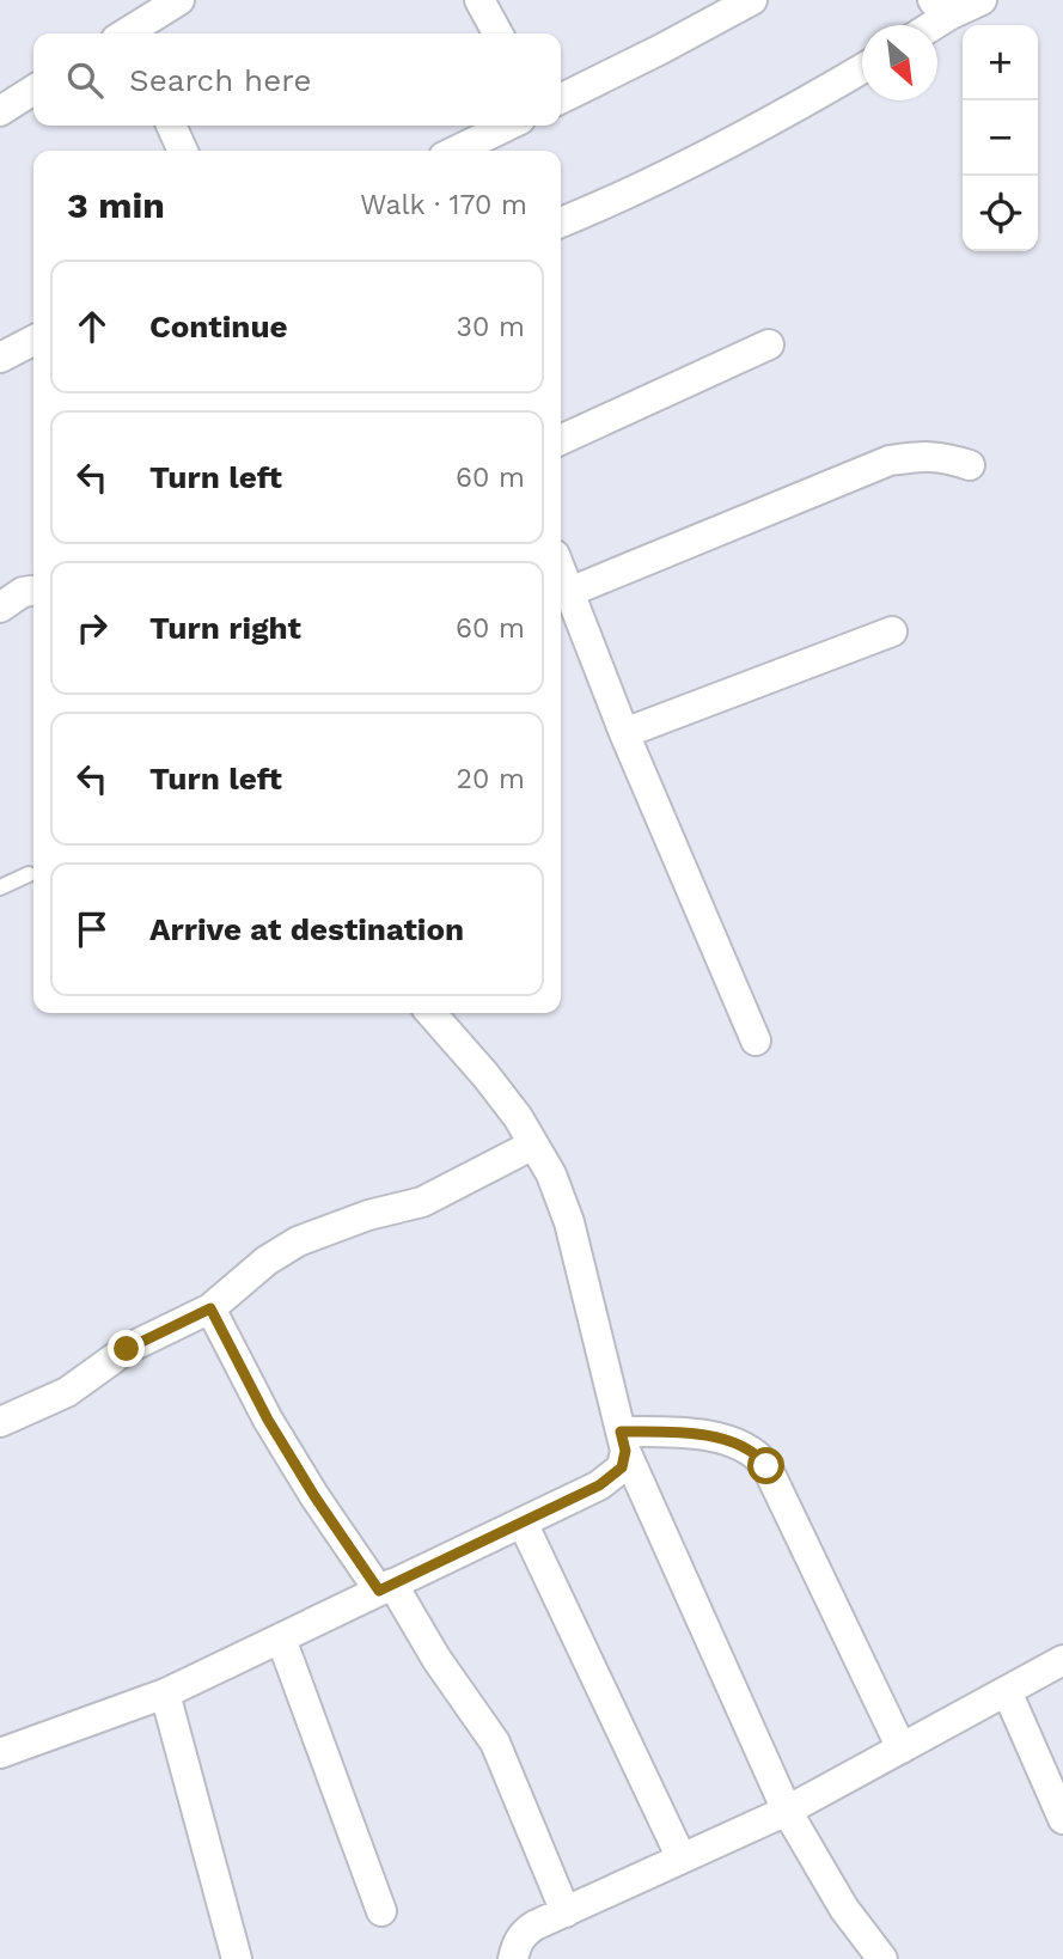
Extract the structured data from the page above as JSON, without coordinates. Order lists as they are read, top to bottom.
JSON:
{
  "north": "bottom right",
  "page": {
    "map_buttons": ["+", "−"],
    "search": "Search here",
    "heading": ["3 min", "Walk · 170 m"],
    "list": [
      ["Continue", "30 m"],
      ["Turn left", "60 m"],
      ["Turn right", "60 m"],
      ["Turn left", "20 m"],
      "Arrive at destination"
    ]
  }
}
